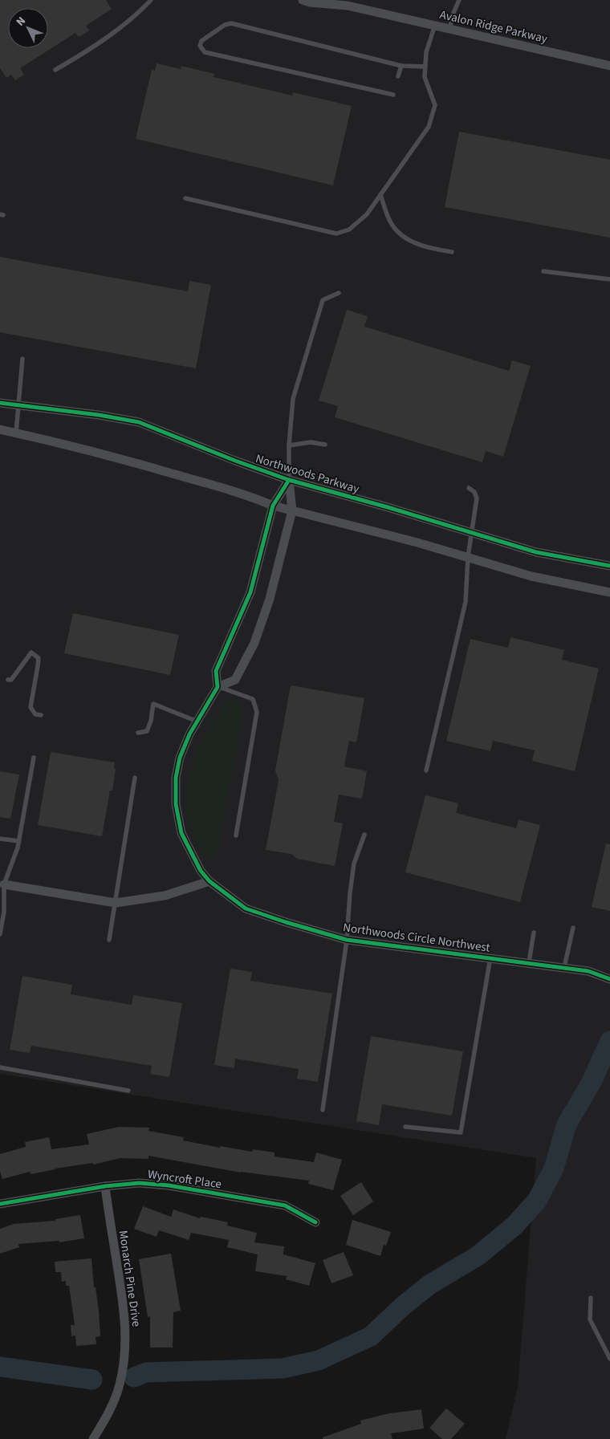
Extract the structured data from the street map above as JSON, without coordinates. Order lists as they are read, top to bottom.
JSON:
{
  "streets": {
    "street": [
      "Avalon Ridge Parkway",
      "Northwoods Parkway",
      "Northwoods Circle Northwest",
      "Wyncroft Place",
      "Monarch Pine Drive"
    ]
  },
  "crossings": [
    ["Wyncroft Place", "Monarch Pine Drive"]
  ],
  "north": "top left"
}
